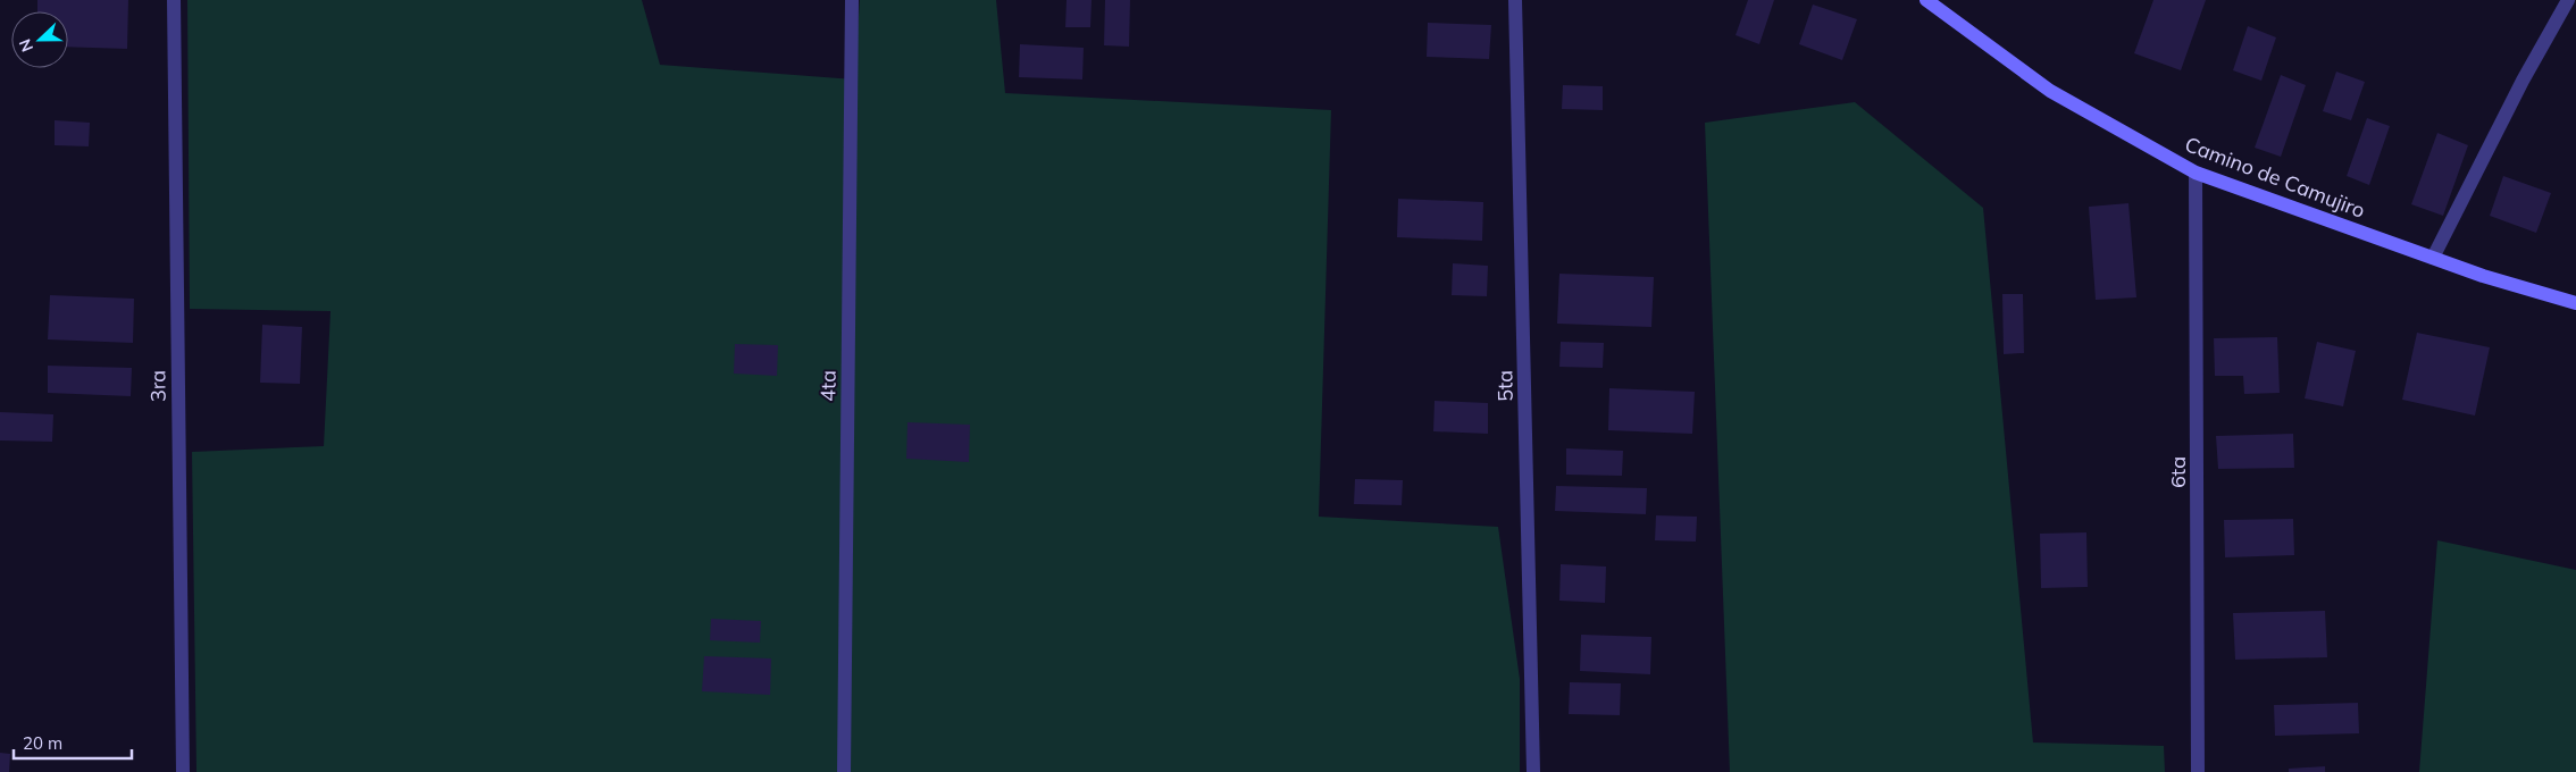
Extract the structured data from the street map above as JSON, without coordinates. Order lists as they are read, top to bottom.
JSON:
{
  "streets": {
    "street": [
      "Camino de Camujiro",
      "3ra",
      "4ta",
      "5ta",
      "6ta"
    ]
  },
  "crossings": [
    ["Camino de Camujiro", "6ta"]
  ],
  "scale_bar": "20 m",
  "north": "left"
}
